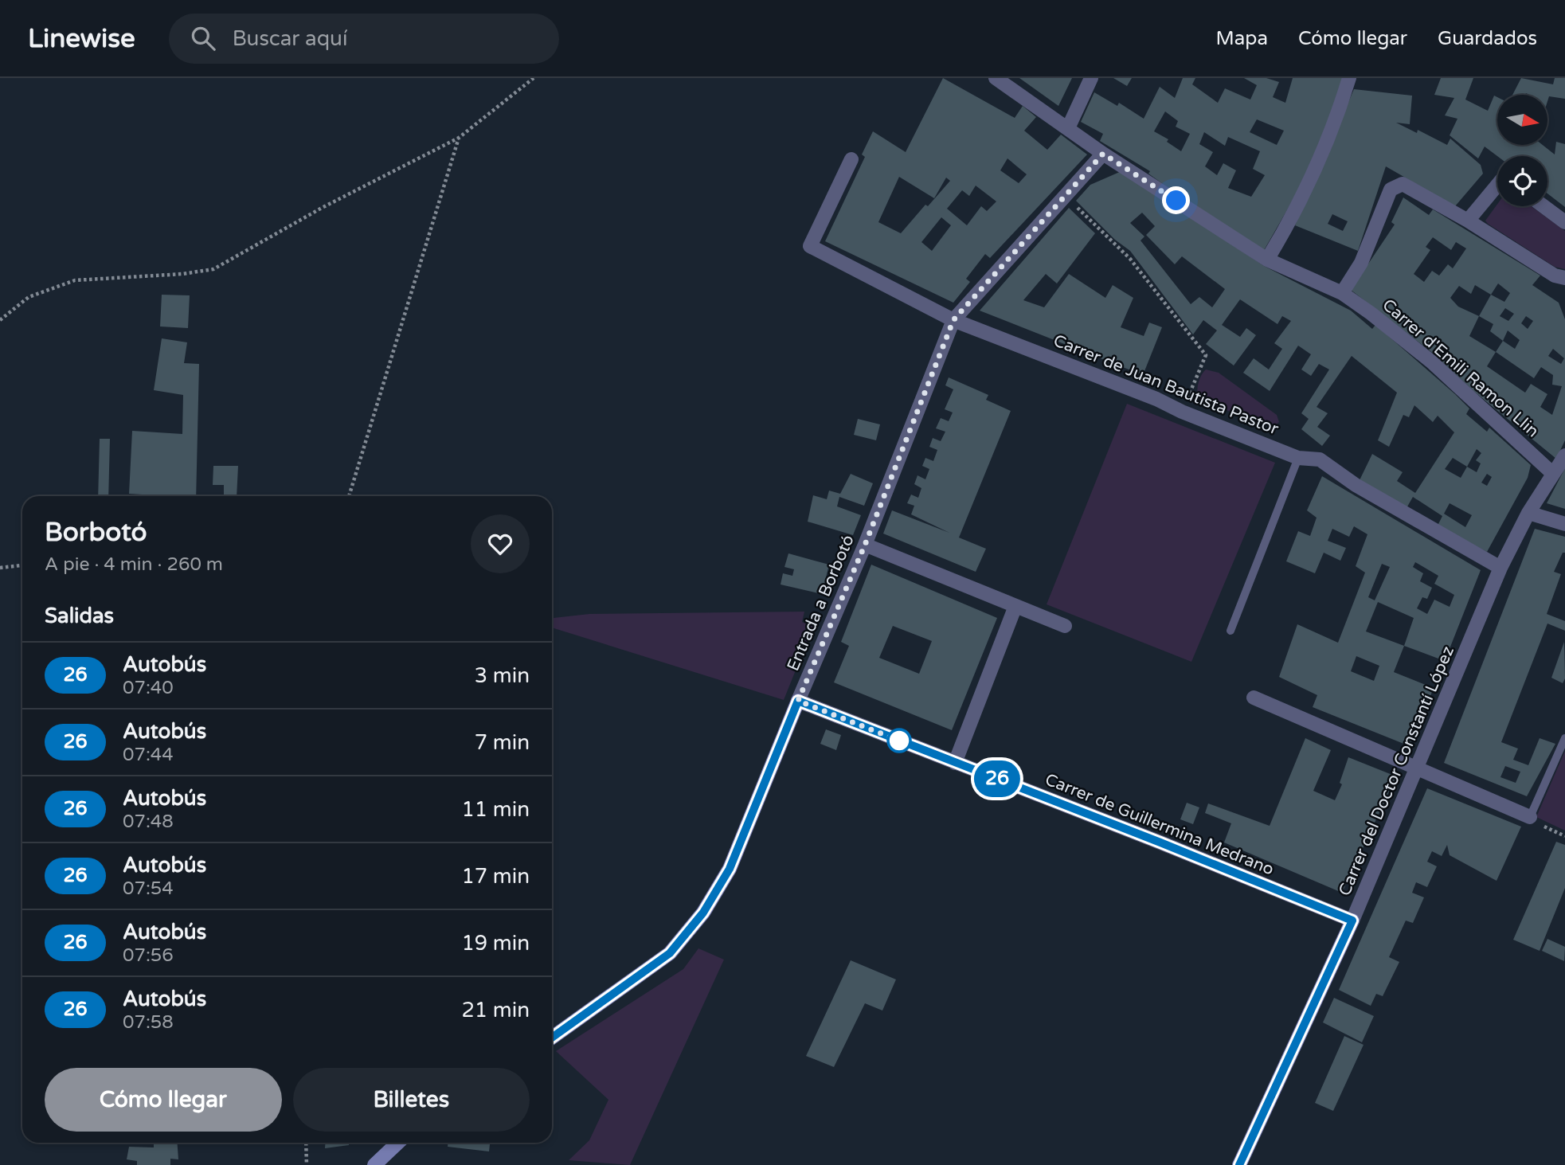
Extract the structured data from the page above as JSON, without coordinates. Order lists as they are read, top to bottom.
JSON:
{
  "streets": {
    "street": [
      "Carrer d'Emili Ramon Llin",
      "Carrer de Juan Bautista Pastor",
      "Entrada a Borbotó",
      "Carrer del Doctor Constantí López",
      "Carrer de Guillermina Medrano"
    ]
  },
  "crossings": [
    ["Carrer d'Emili Ramon Llin", "Entrada a Borbotó"],
    ["Carrer d'Emili Ramon Llin", "Carrer del Doctor Constantí López"],
    ["Carrer de Juan Bautista Pastor", "Entrada a Borbotó"],
    ["Carrer de Juan Bautista Pastor", "Carrer del Doctor Constantí López"],
    ["Entrada a Borbotó", "Carrer de Guillermina Medrano"],
    ["Carrer del Doctor Constantí López", "Carrer de Guillermina Medrano"]
  ],
  "lines": ["bus line 26"],
  "north": "right",
  "page": {
    "header": "Linewise",
    "search": "Buscar aquí",
    "nav": ["Mapa", "Cómo llegar", "Guardados"],
    "on_map": "26",
    "heading": [
      ["Borbotó", "A pie · 4 min · 260 m"],
      "Salidas"
    ],
    "list": [
      {
        "mark": "26",
        "name": "Autobús",
        "note": "07:40",
        "value": "3 min"
      },
      {
        "mark": "26",
        "name": "Autobús",
        "note": "07:44",
        "value": "7 min"
      },
      {
        "mark": "26",
        "name": "Autobús",
        "note": "07:48",
        "value": "11 min"
      },
      {
        "mark": "26",
        "name": "Autobús",
        "note": "07:54",
        "value": "17 min"
      },
      {
        "mark": "26",
        "name": "Autobús",
        "note": "07:56",
        "value": "19 min"
      },
      {
        "mark": "26",
        "name": "Autobús",
        "note": "07:58",
        "value": "21 min"
      }
    ],
    "buttons": ["Cómo llegar", "Billetes"]
  }
}
